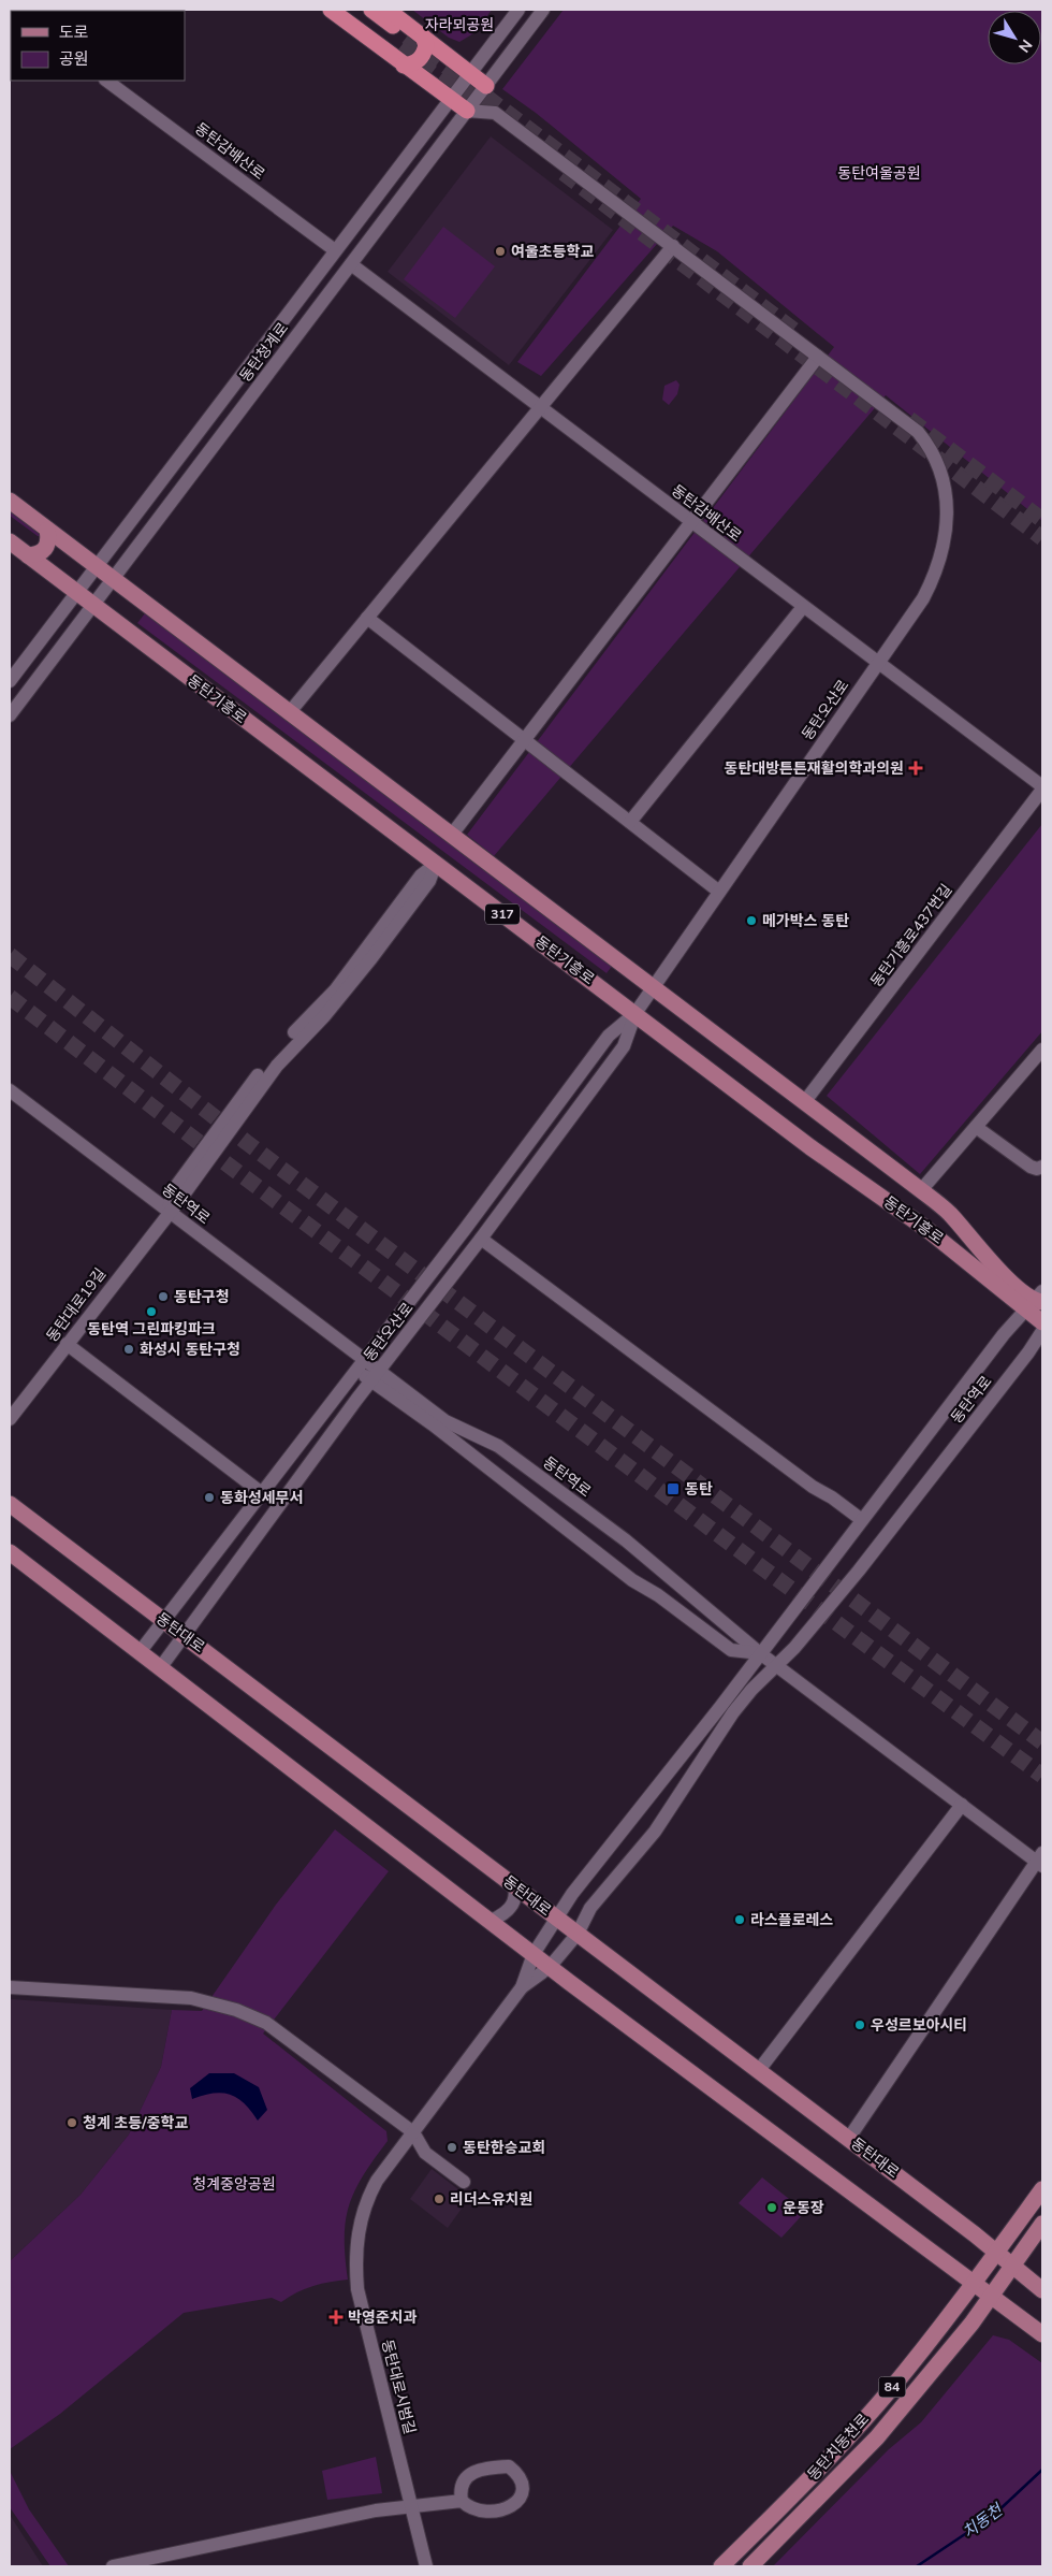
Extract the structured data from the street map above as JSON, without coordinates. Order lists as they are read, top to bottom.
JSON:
{
  "streets": {
    "main road": [
      "동탄기흥로",
      "317",
      "동탄대로",
      "84",
      "동탄치동천로"
    ],
    "street": [
      "동탄감배산로",
      "동탄청계로",
      "동탄오산로",
      "동탄기흥로437번길",
      "동탄역로",
      "동탄대로19길",
      "동탄대로시범길"
    ]
  },
  "crossings": [
    ["동탄감배산로", "동탄청계로"],
    ["동탄감배산로", "동탄오산로"],
    ["동탄감배산로", "동탄기흥로437번길"],
    ["동탄청계로", "동탄기흥로"],
    ["동탄기흥로", "동탄오산로"],
    ["동탄기흥로", "동탄기흥로437번길"],
    ["동탄기흥로", "동탄역로"],
    ["동탄오산로", "동탄역로"],
    ["동탄오산로", "동탄대로"],
    ["동탄역로", "동탄대로19길"],
    ["동탄역로", "동탄대로"],
    ["동탄역로", "동탄대로시범길"],
    ["동탄대로", "동탄대로시범길"],
    ["동탄대로", "동탄치동천로"]
  ],
  "water": ["치동천"],
  "parks": ["자라뫼공원", "동탄여울공원", "청계중앙공원"],
  "places": {
    "other": [
      "여울초등학교",
      "메가박스 동탄",
      "동탄구청",
      "동탄역 그린파킹파크",
      "화성시 동탄구청",
      "동화성세무서",
      "라스플로레스",
      "우성르보아시티",
      "청계 초등/중학교",
      "동탄한승교회",
      "리더스유치원",
      "운동장"
    ],
    "health": ["동탄대방튼튼재활의학과의원", "박영준치과"],
    "transit": ["동탄"]
  },
  "legend": ["도로", "공원"],
  "north": "bottom right"
}
